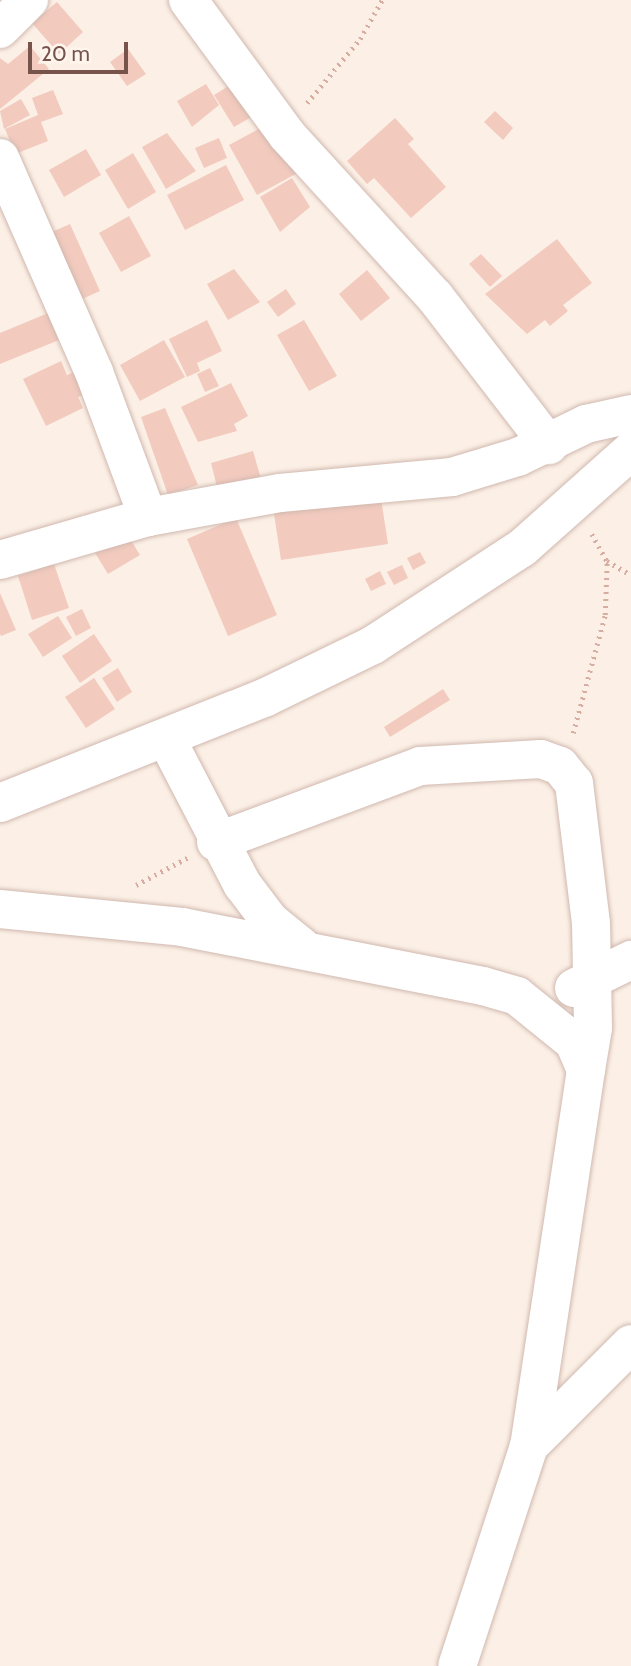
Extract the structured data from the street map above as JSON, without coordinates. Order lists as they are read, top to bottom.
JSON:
{
  "scale_bar": "20 m"
}
